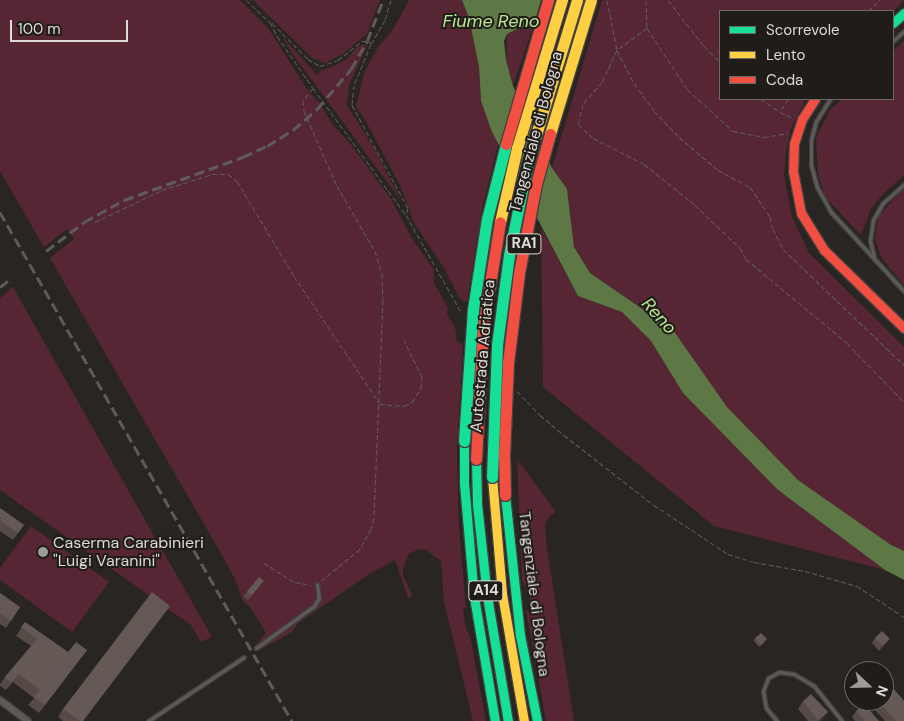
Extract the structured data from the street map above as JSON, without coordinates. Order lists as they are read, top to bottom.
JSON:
{
  "streets": {
    "main road": [
      "Tangenziale di Bologna",
      "RA1",
      "Autostrada Adriatica",
      "A14"
    ]
  },
  "water": ["Fiume Reno", "Reno"],
  "places": ["Caserma Carabinieri \"Luigi Varanini\""],
  "legend": ["Scorrevole", "Lento", "Coda"],
  "scale_bar": "100 m",
  "north": "right"
}
